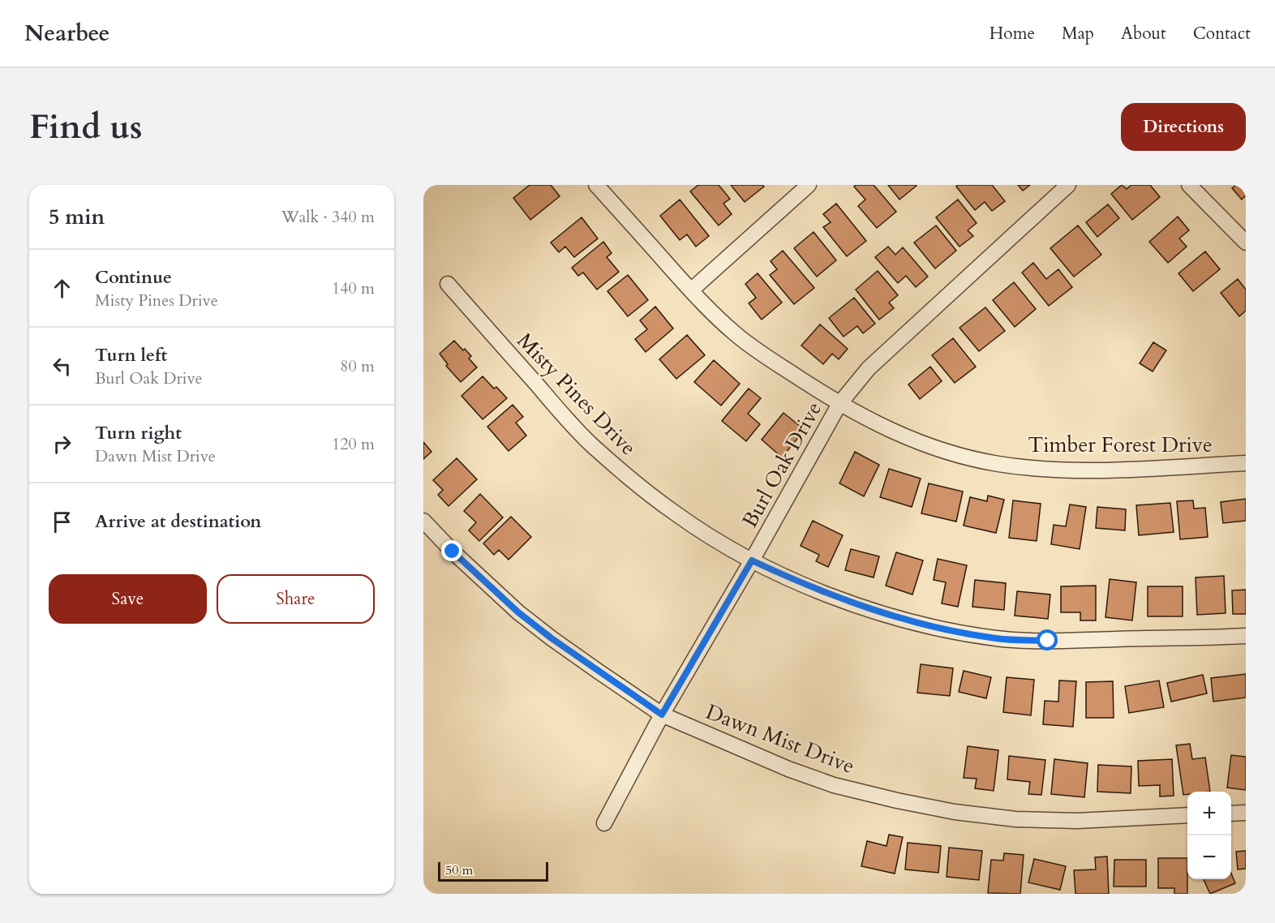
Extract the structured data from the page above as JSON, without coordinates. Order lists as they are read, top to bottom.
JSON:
{
  "streets": {
    "street": [
      "Misty Pines Drive",
      "Timber Forest Drive",
      "Burl Oak Drive",
      "Dawn Mist Drive"
    ]
  },
  "crossings": [
    ["Misty Pines Drive", "Burl Oak Drive"],
    ["Timber Forest Drive", "Burl Oak Drive"],
    ["Burl Oak Drive", "Dawn Mist Drive"]
  ],
  "scale_bar": "50 m",
  "page": {
    "header": "Nearbee",
    "nav": [
      "Home",
      "Map",
      "About",
      "Contact"
    ],
    "buttons": [
      "Directions",
      ["Save", "Share"]
    ],
    "title": "Find us",
    "heading": ["5 min", "Walk · 340 m"],
    "list": [
      ["Continue", "Misty Pines Drive", "140 m"],
      ["Turn left", "Burl Oak Drive", "80 m"],
      ["Turn right", "Dawn Mist Drive", "120 m"],
      "Arrive at destination"
    ],
    "map_buttons": ["+", "−"],
    "scale": "50 m"
  }
}
